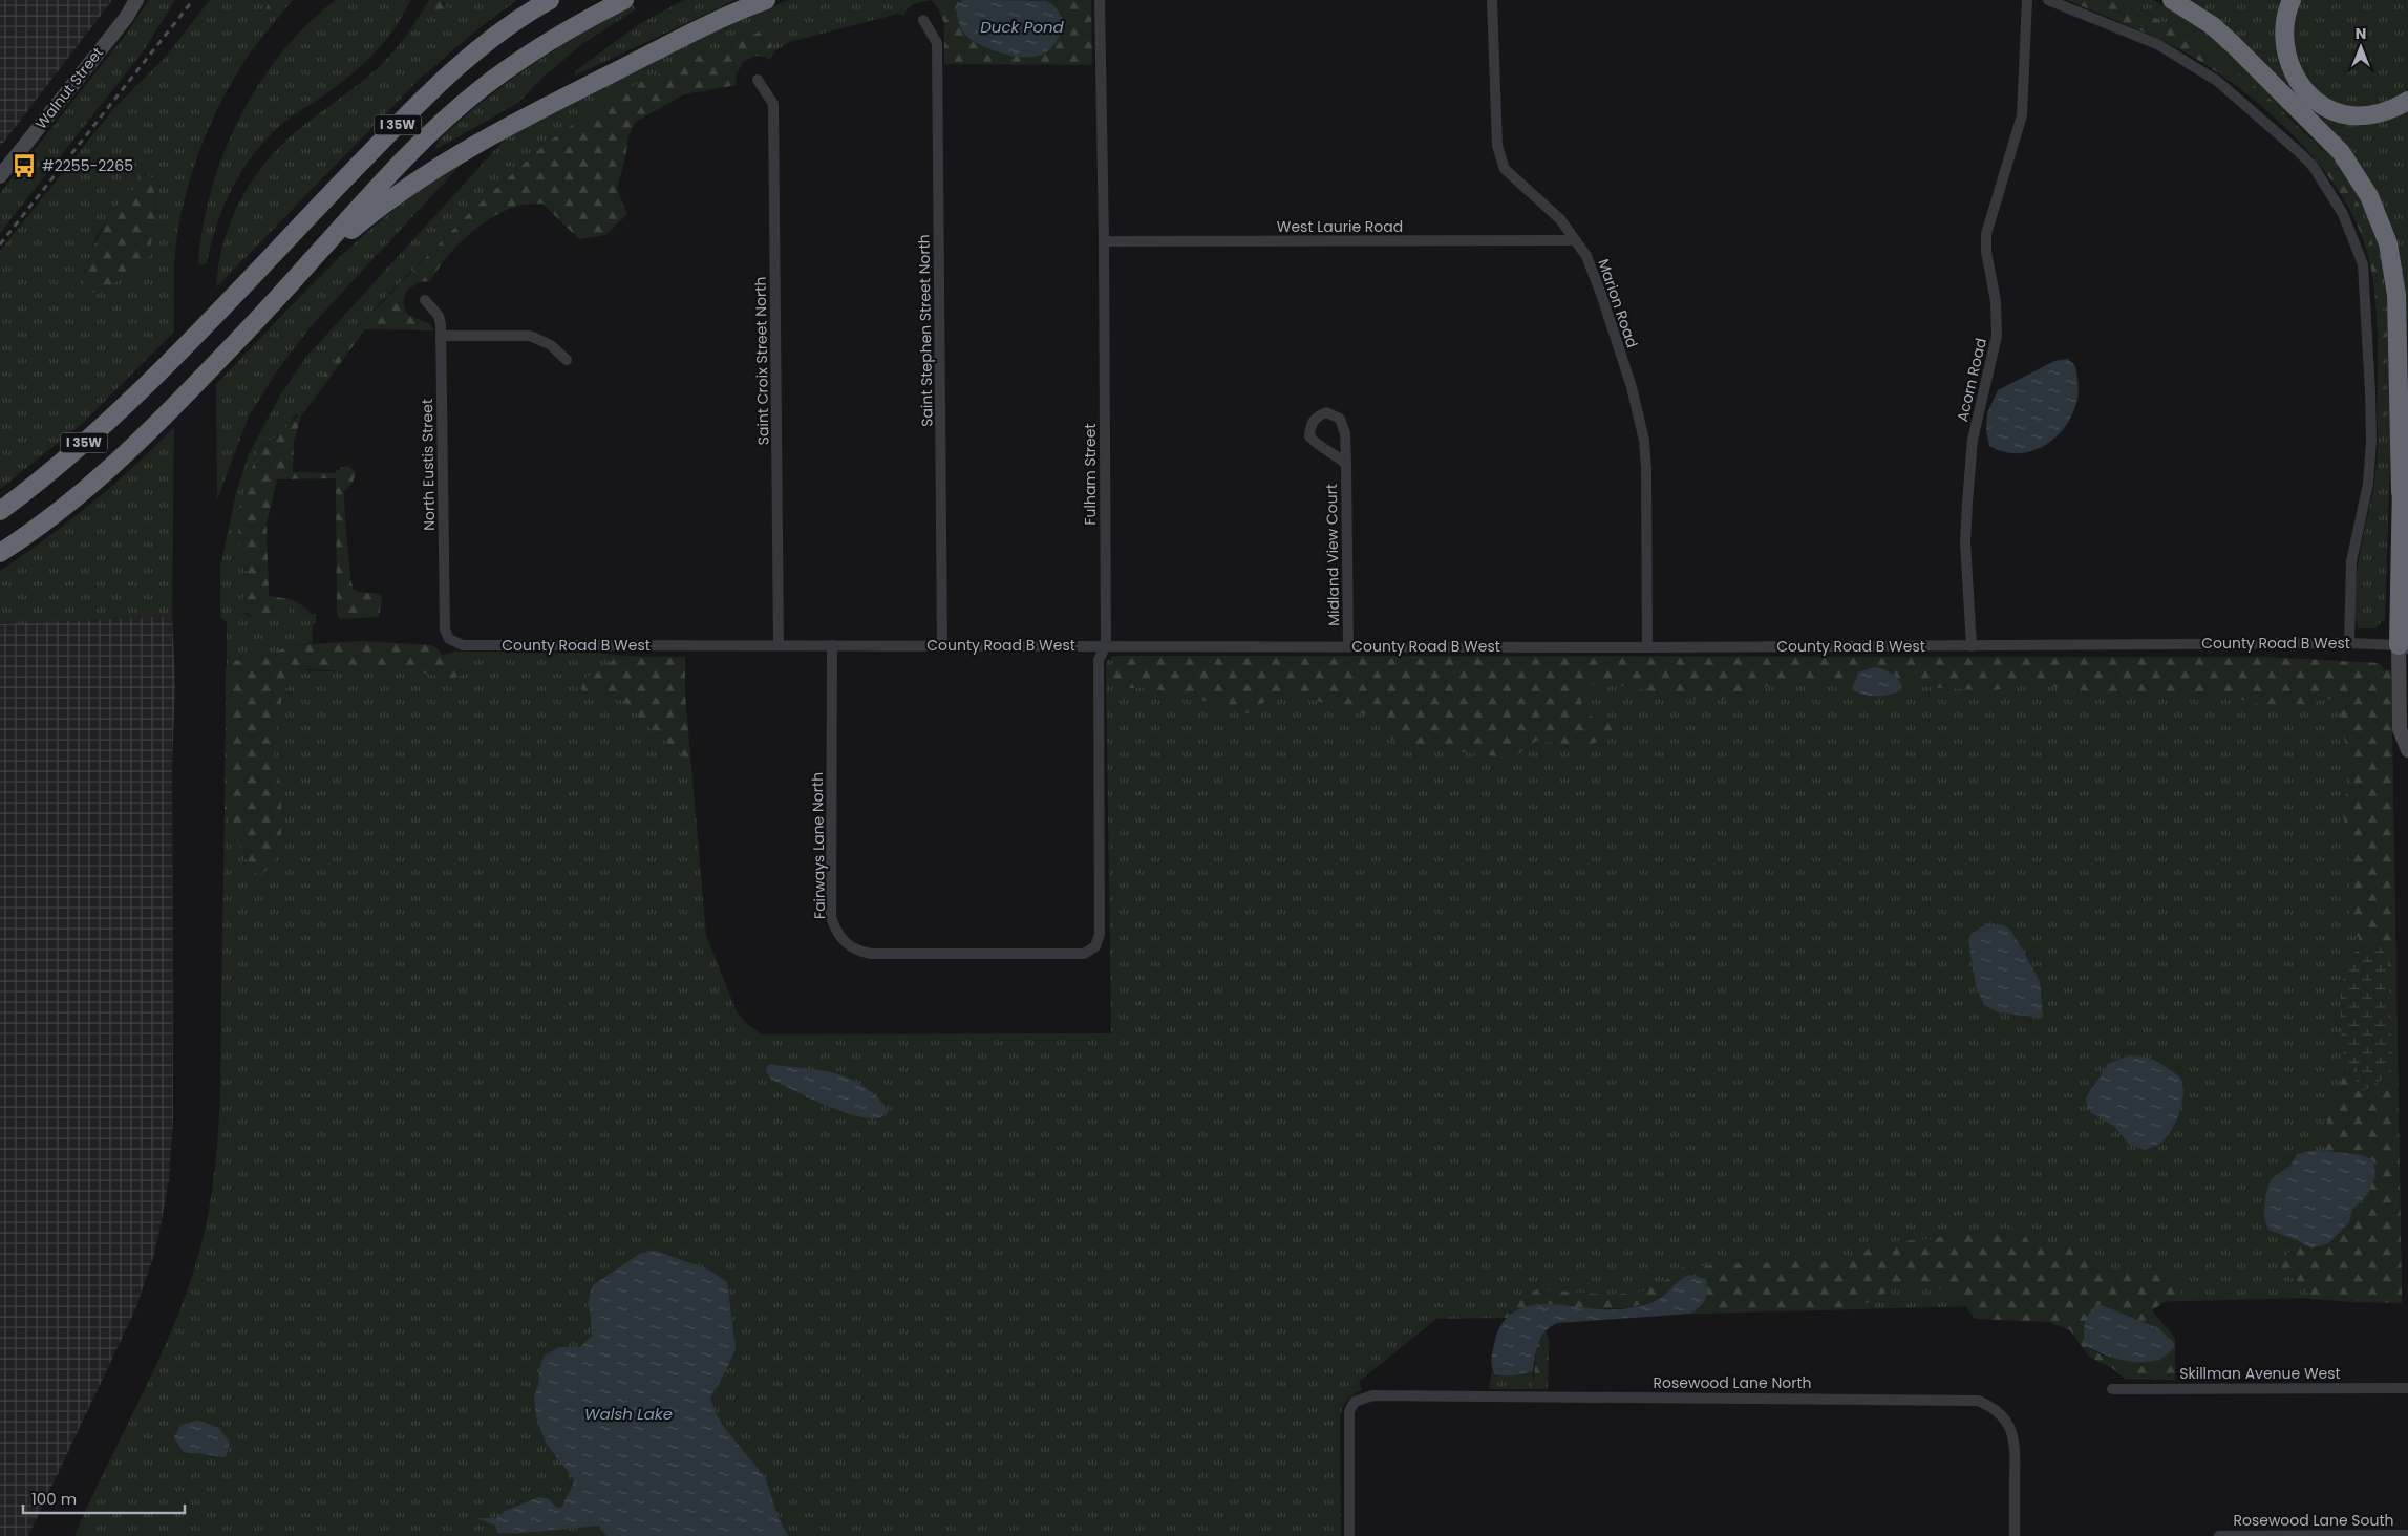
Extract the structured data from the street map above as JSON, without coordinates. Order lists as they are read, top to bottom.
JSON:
{
  "streets": {
    "highway": ["I 35W"],
    "street": [
      "Walnut Street",
      "West Laurie Road",
      "Marion Road",
      "Saint Stephen Street North",
      "Saint Croix Street North",
      "Acorn Road",
      "North Eustis Street",
      "Fulham Street",
      "Midland View Court",
      "County Road B West",
      "Fairways Lane North",
      "Skillman Avenue West",
      "Rosewood Lane North",
      "Rosewood Lane South"
    ]
  },
  "crossings": [
    ["West Laurie Road", "Marion Road"],
    ["West Laurie Road", "Fulham Street"],
    ["Marion Road", "County Road B West"],
    ["Saint Stephen Street North", "County Road B West"],
    ["Saint Croix Street North", "County Road B West"],
    ["Acorn Road", "County Road B West"],
    ["North Eustis Street", "County Road B West"],
    ["Fulham Street", "County Road B West"],
    ["Fulham Street", "Fairways Lane North"],
    ["Midland View Court", "County Road B West"],
    ["County Road B West", "Fairways Lane North"]
  ],
  "water": ["Duck Pond", "Walsh Lake"],
  "places": {
    "bus stop": ["#2255-2265"]
  },
  "scale_bar": "100 m",
  "north": "top"
}
